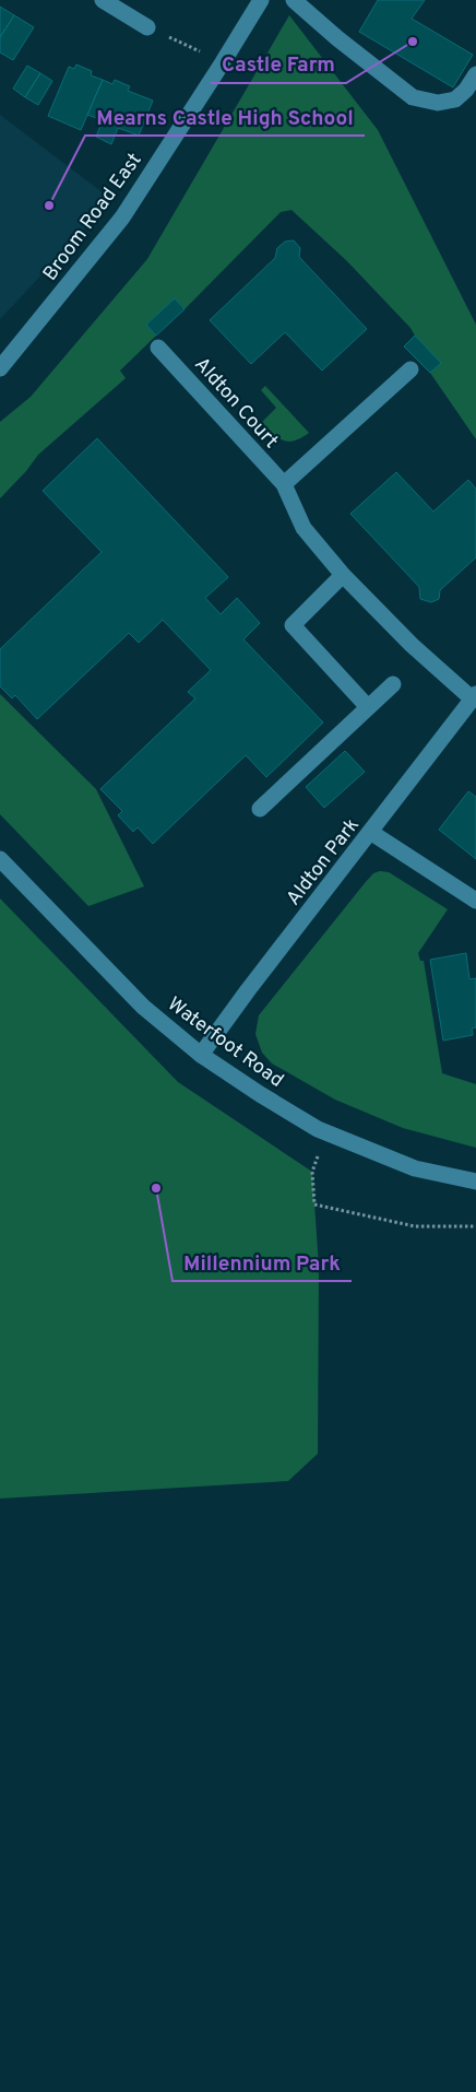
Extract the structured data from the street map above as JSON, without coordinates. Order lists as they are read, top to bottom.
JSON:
{
  "streets": {
    "street": [
      "Broom Road East",
      "Aldton Court",
      "Aldton Park",
      "Waterfoot Road"
    ]
  },
  "crossings": [
    ["Aldton Court", "Aldton Park"],
    ["Aldton Park", "Waterfoot Road"]
  ],
  "places": ["Castle Farm", "Mearns Castle High School", "Millennium Park"]
}
